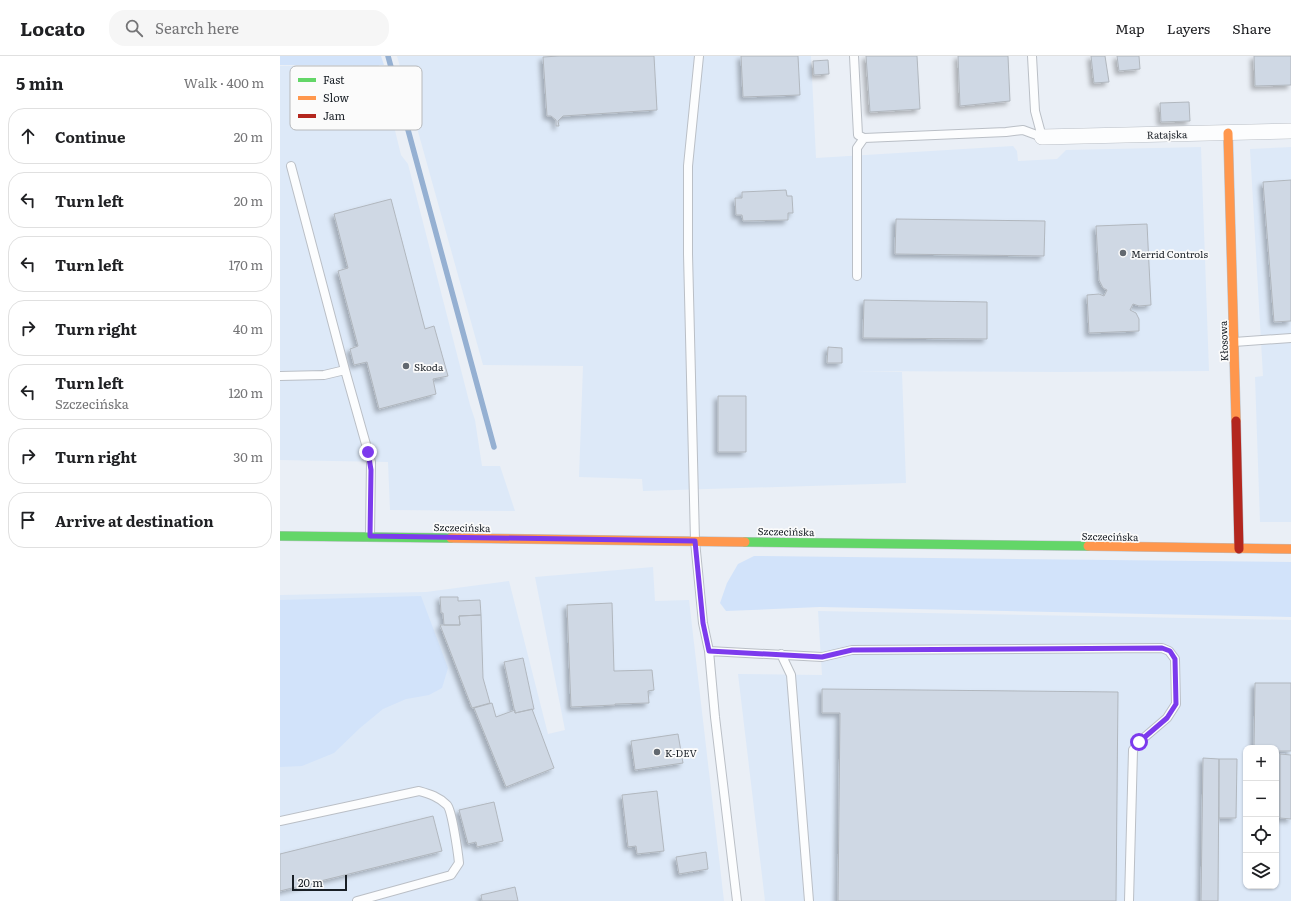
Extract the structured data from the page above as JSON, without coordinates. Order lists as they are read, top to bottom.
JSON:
{
  "streets": {
    "main road": ["Kłosowa", "Szczecińska"],
    "street": ["Ratajska"]
  },
  "crossings": [
    ["Ratajska", "Kłosowa"],
    ["Kłosowa", "Szczecińska"]
  ],
  "places": ["Merrid Controls", "Skoda", "K-DEV"],
  "legend": ["Fast", "Slow", "Jam"],
  "scale_bar": "20 m",
  "page": {
    "header": "Locato",
    "search": "Search here",
    "nav": ["Map", "Layers", "Share"],
    "heading": ["5 min", "Walk · 400 m"],
    "list": [
      ["Continue", "20 m"],
      ["Turn left", "20 m"],
      ["Turn left", "170 m"],
      ["Turn right", "40 m"],
      ["Turn left", "Szczecińska", "120 m"],
      ["Turn right", "30 m"],
      "Arrive at destination"
    ],
    "map_buttons": ["+", "−"],
    "scale": "20 m"
  }
}
